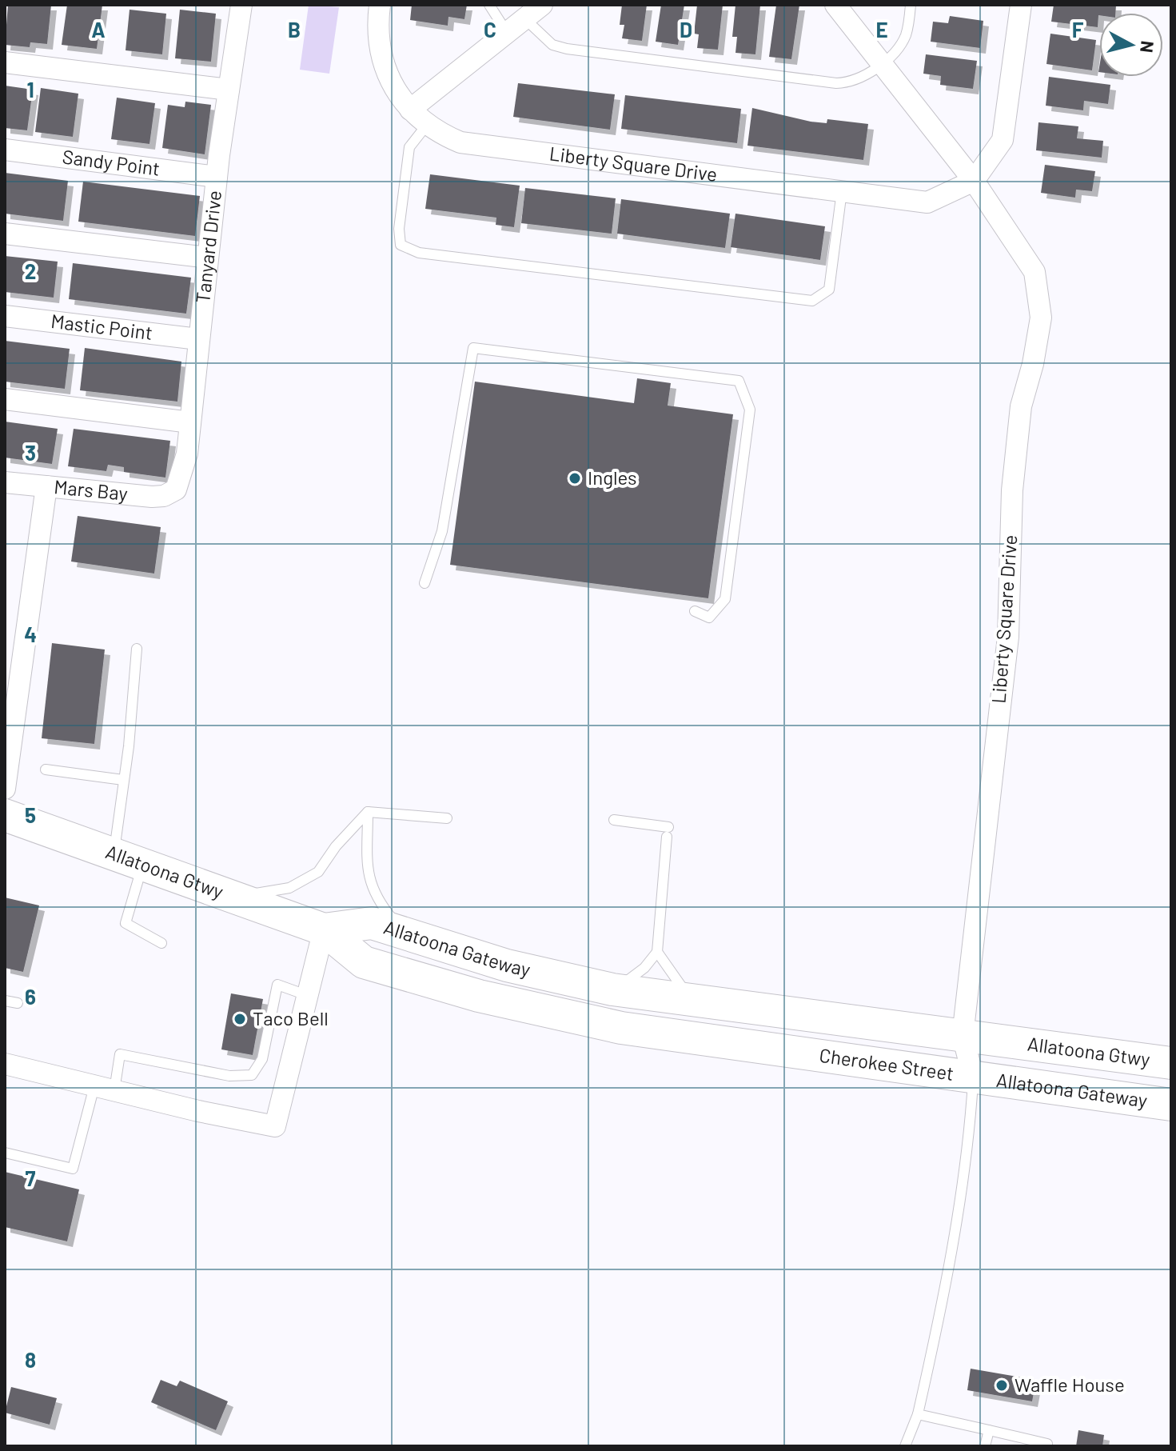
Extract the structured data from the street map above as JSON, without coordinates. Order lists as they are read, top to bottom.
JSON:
{
  "streets": {
    "main road": ["Allatoona Gtwy", "Allatoona Gateway", "Cherokee Street"],
    "street": [
      "Sandy Point",
      "Liberty Square Drive",
      "Tanyard Drive",
      "Mastic Point",
      "Mars Bay"
    ]
  },
  "crossings": [
    ["Sandy Point", "Tanyard Drive"],
    ["Liberty Square Drive", "Allatoona Gateway"],
    ["Liberty Square Drive", "Cherokee Street"],
    ["Tanyard Drive", "Mastic Point"],
    ["Tanyard Drive", "Mars Bay"],
    ["Allatoona Gtwy", "Allatoona Gateway"],
    ["Allatoona Gateway", "Cherokee Street"]
  ],
  "places": ["Ingles", "Taco Bell", "Waffle House"],
  "north": "right",
  "grid": {
    "columns": [
      "A",
      "B",
      "C",
      "D",
      "E",
      "F"
    ],
    "rows": [
      "1",
      "2",
      "3",
      "4",
      "5",
      "6",
      "7",
      "8"
    ]
  }
}
